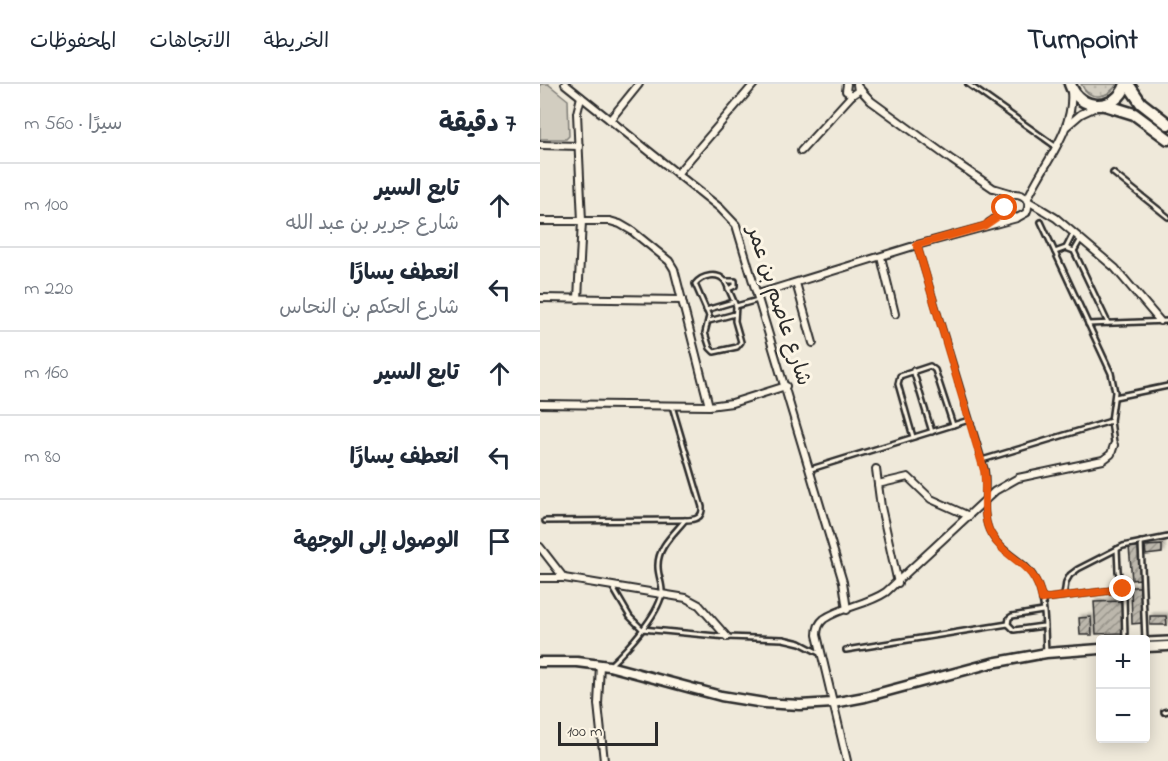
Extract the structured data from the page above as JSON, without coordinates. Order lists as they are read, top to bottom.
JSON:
{
  "streets": {
    "street": ["شارع عاصم بن عمر"]
  },
  "scale_bar": "100 m",
  "page": {
    "header": "Turnpoint",
    "nav": ["الخريطة", "الاتجاهات", "المحفوظات"],
    "heading": ["7 دقيقة", "سيرًا · 560 m"],
    "list": [
      ["تابع السير", "شارع جرير بن عبد الله", "100 m"],
      ["انعطف يسارًا", "شارع الحكم بن النحاس", "220 m"],
      ["تابع السير", "160 m"],
      ["انعطف يسارًا", "80 m"],
      "الوصول إلى الوجهة"
    ],
    "map_buttons": ["+", "−"],
    "scale": "100 m"
  }
}
